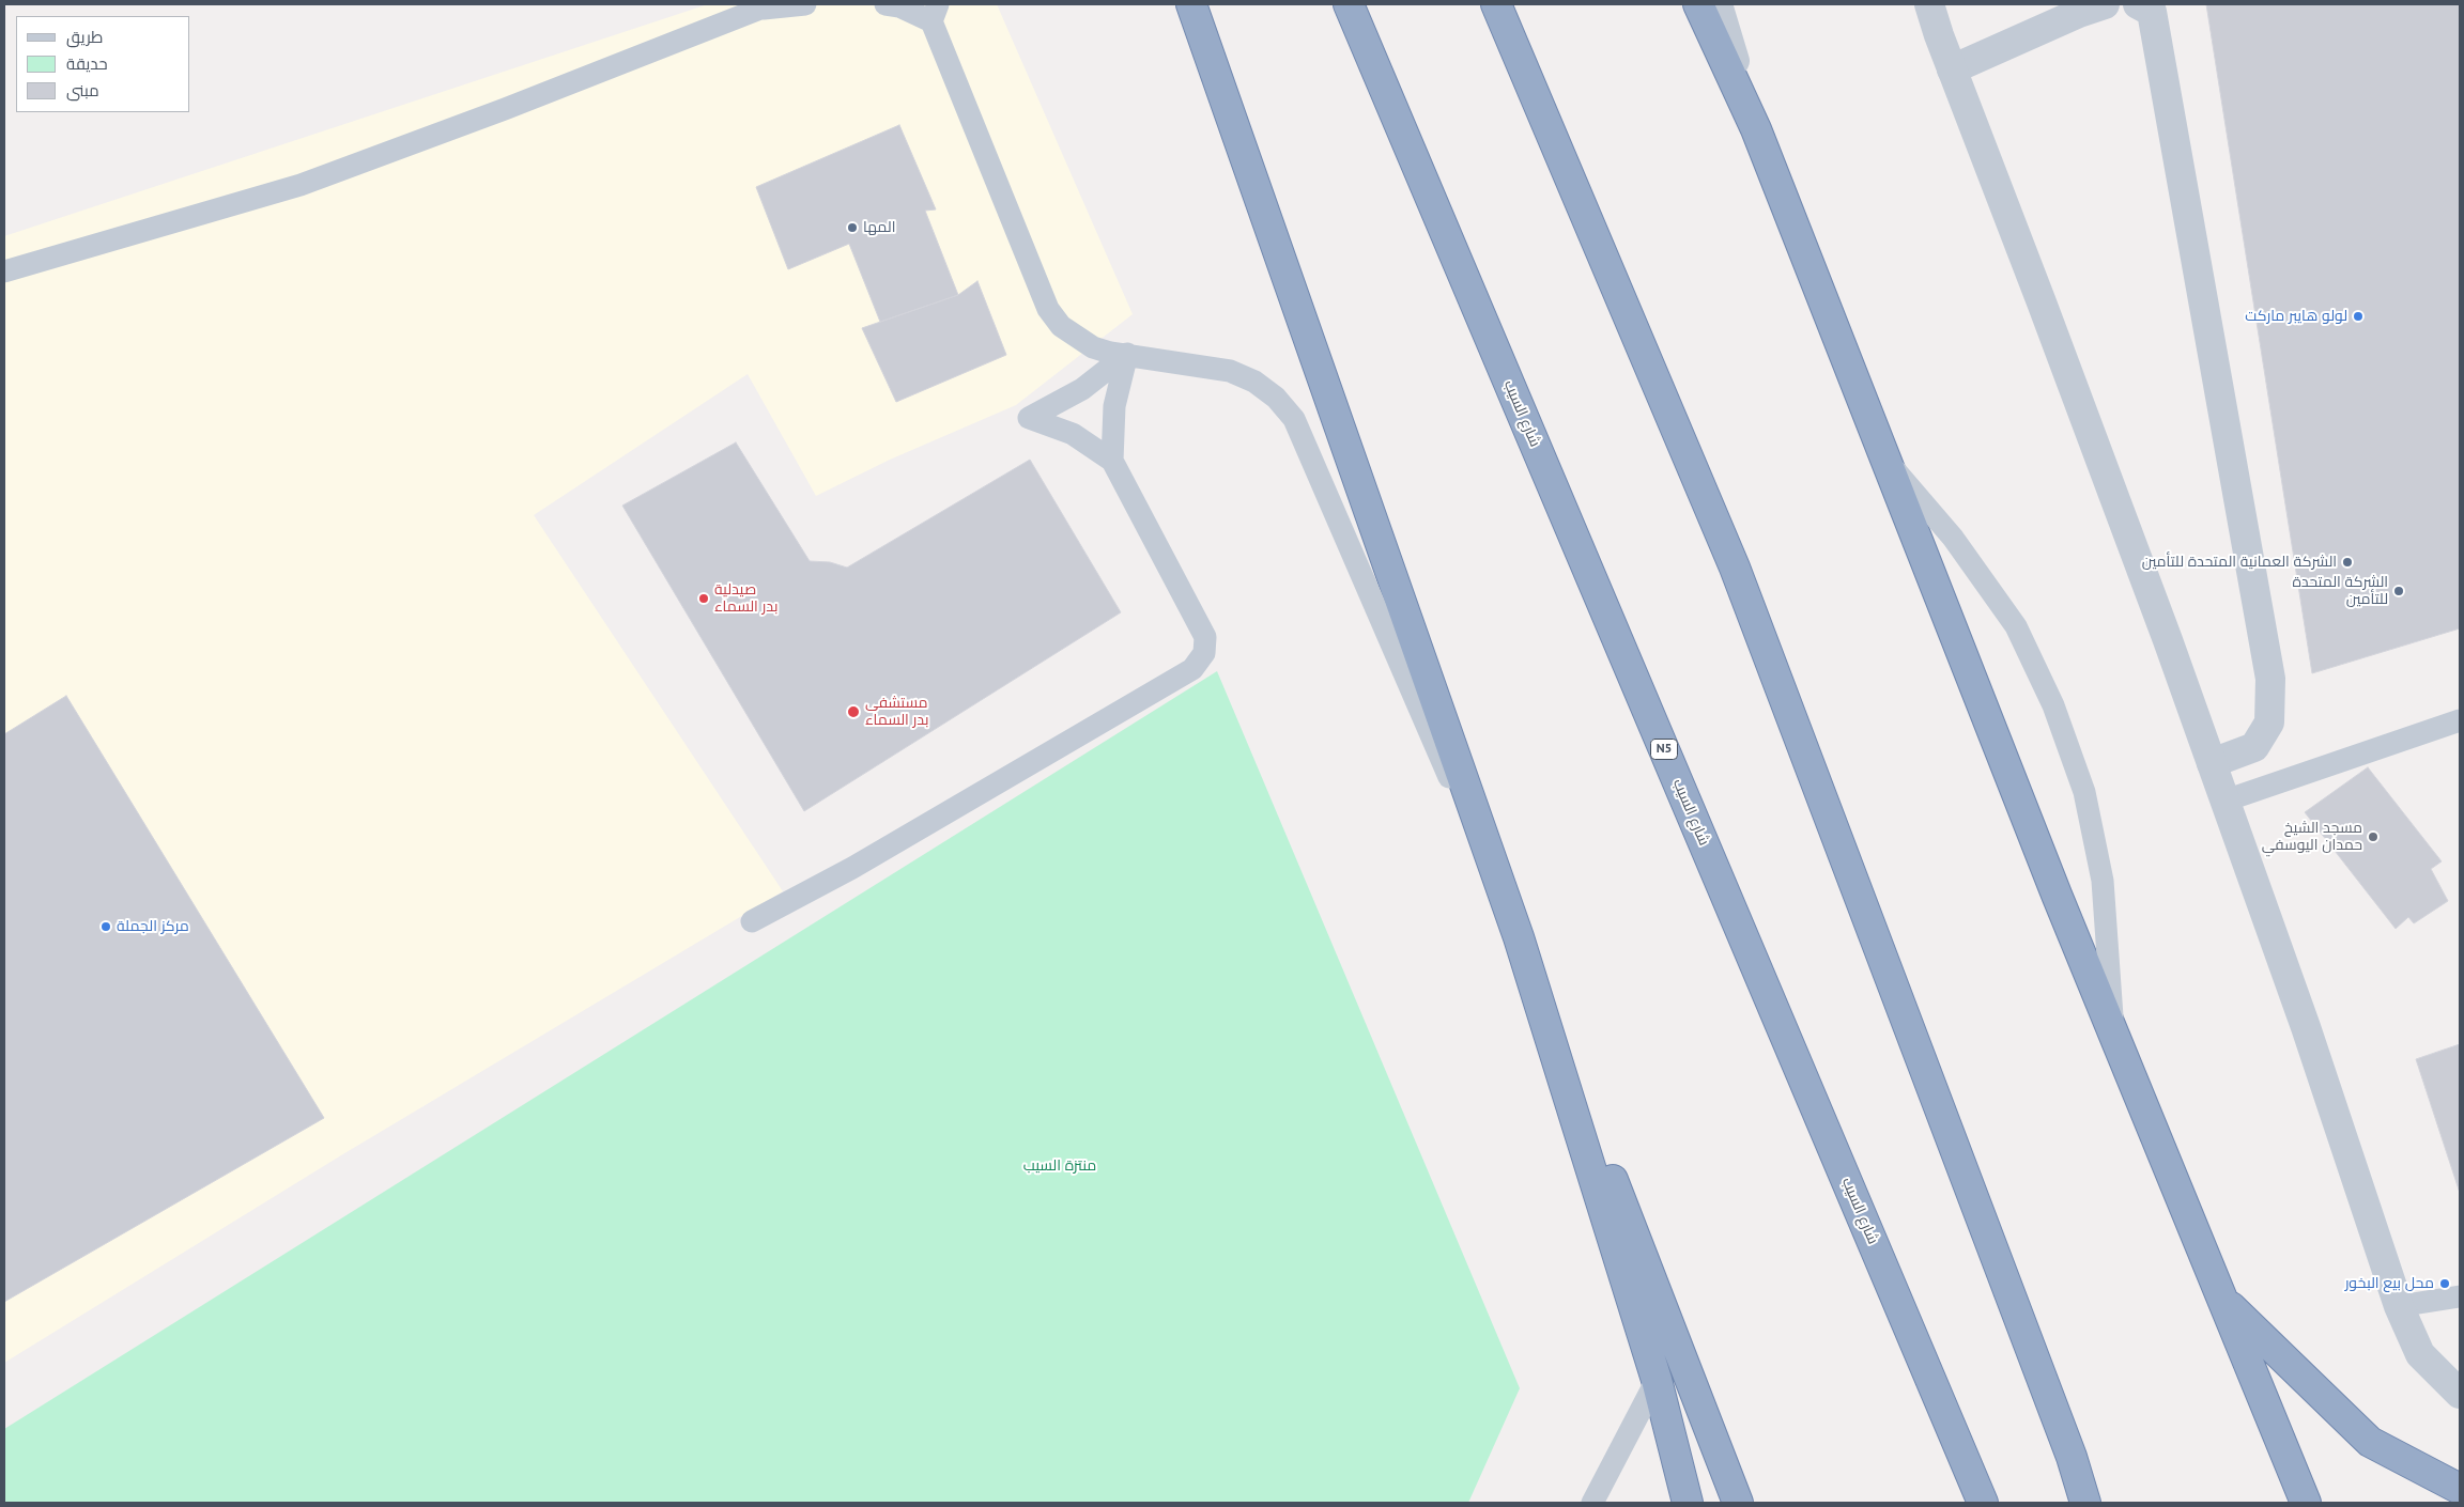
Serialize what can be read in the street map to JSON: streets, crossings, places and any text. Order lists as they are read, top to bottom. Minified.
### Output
{"streets":{"highway":["شارع السيب","N5"]},"parks":["منتزة السيب"],"places":["المها","لولو هايبر ماركت","الشركة العمانية المتحدة للتأمين","الشركة المتحدة للتأمين","صيدلية بدر السماء","مستشفى بدر السماء","مسجد الشيخ حمدان اليوسفي","مركز الجملة","محل بيع البخور"],"legend":["طريق","حديقة","مبنى"]}
